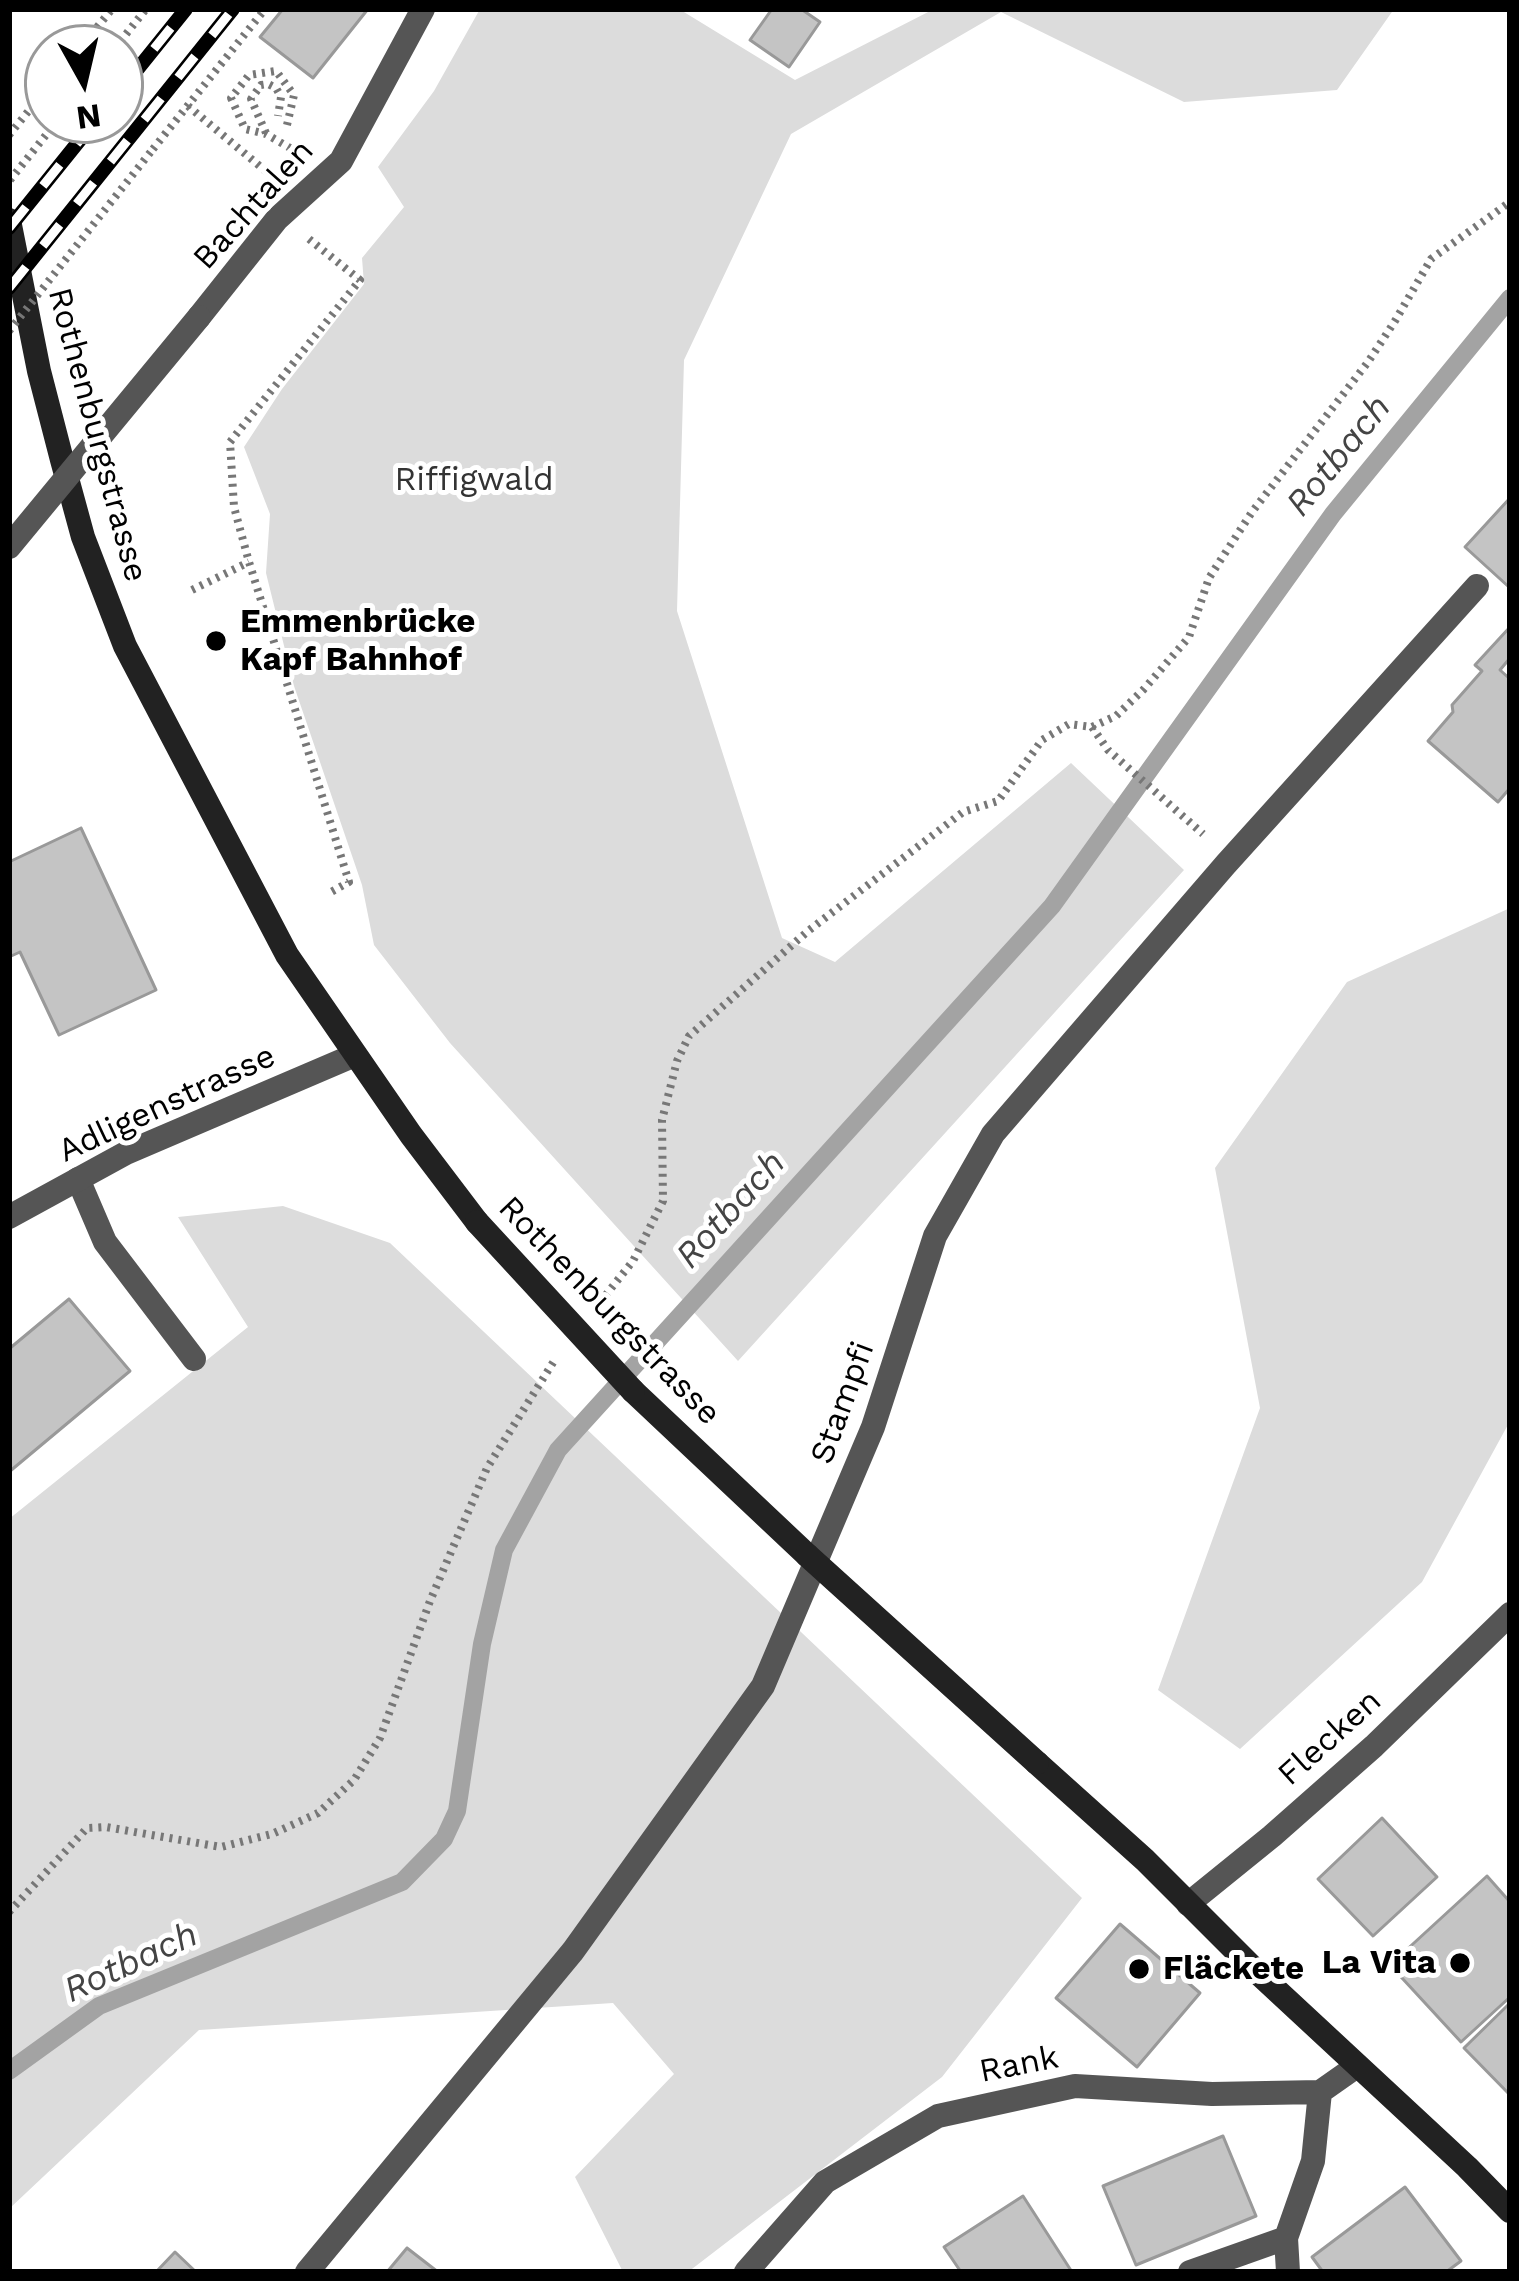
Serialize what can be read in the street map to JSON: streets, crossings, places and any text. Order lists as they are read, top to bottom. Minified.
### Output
{"streets":{"main road":["Rothenburgstrasse"],"street":["Bachtalen","Adligenstrasse","Stampfi","Flecken","Rank"]},"crossings":[["Rothenburgstrasse","Adligenstrasse"],["Rothenburgstrasse","Flecken"]],"water":["Rotbach"],"parks":["Riffigwald"],"places":["Emmenbrücke Kapf Bahnhof","La Vita","Fläckete"],"north":"bottom"}
